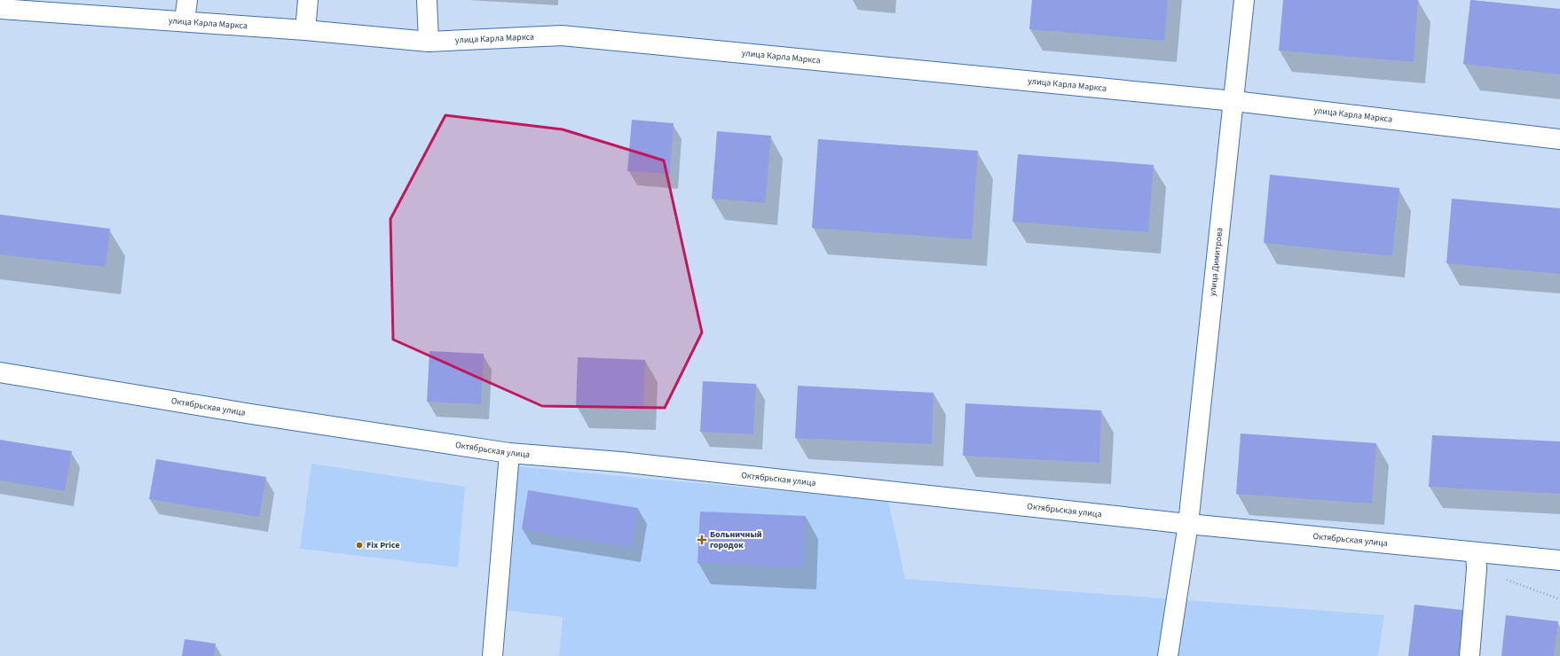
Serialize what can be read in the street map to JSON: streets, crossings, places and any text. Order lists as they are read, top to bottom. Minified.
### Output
{"streets":{"street":["улица Карла Маркса","улица Димитрова","Октябрьская улица"]},"crossings":[["улица Карла Маркса","улица Димитрова"],["улица Димитрова","Октябрьская улица"]],"places":{"health":["Больничный городок"],"other":["Fix Price"]}}
